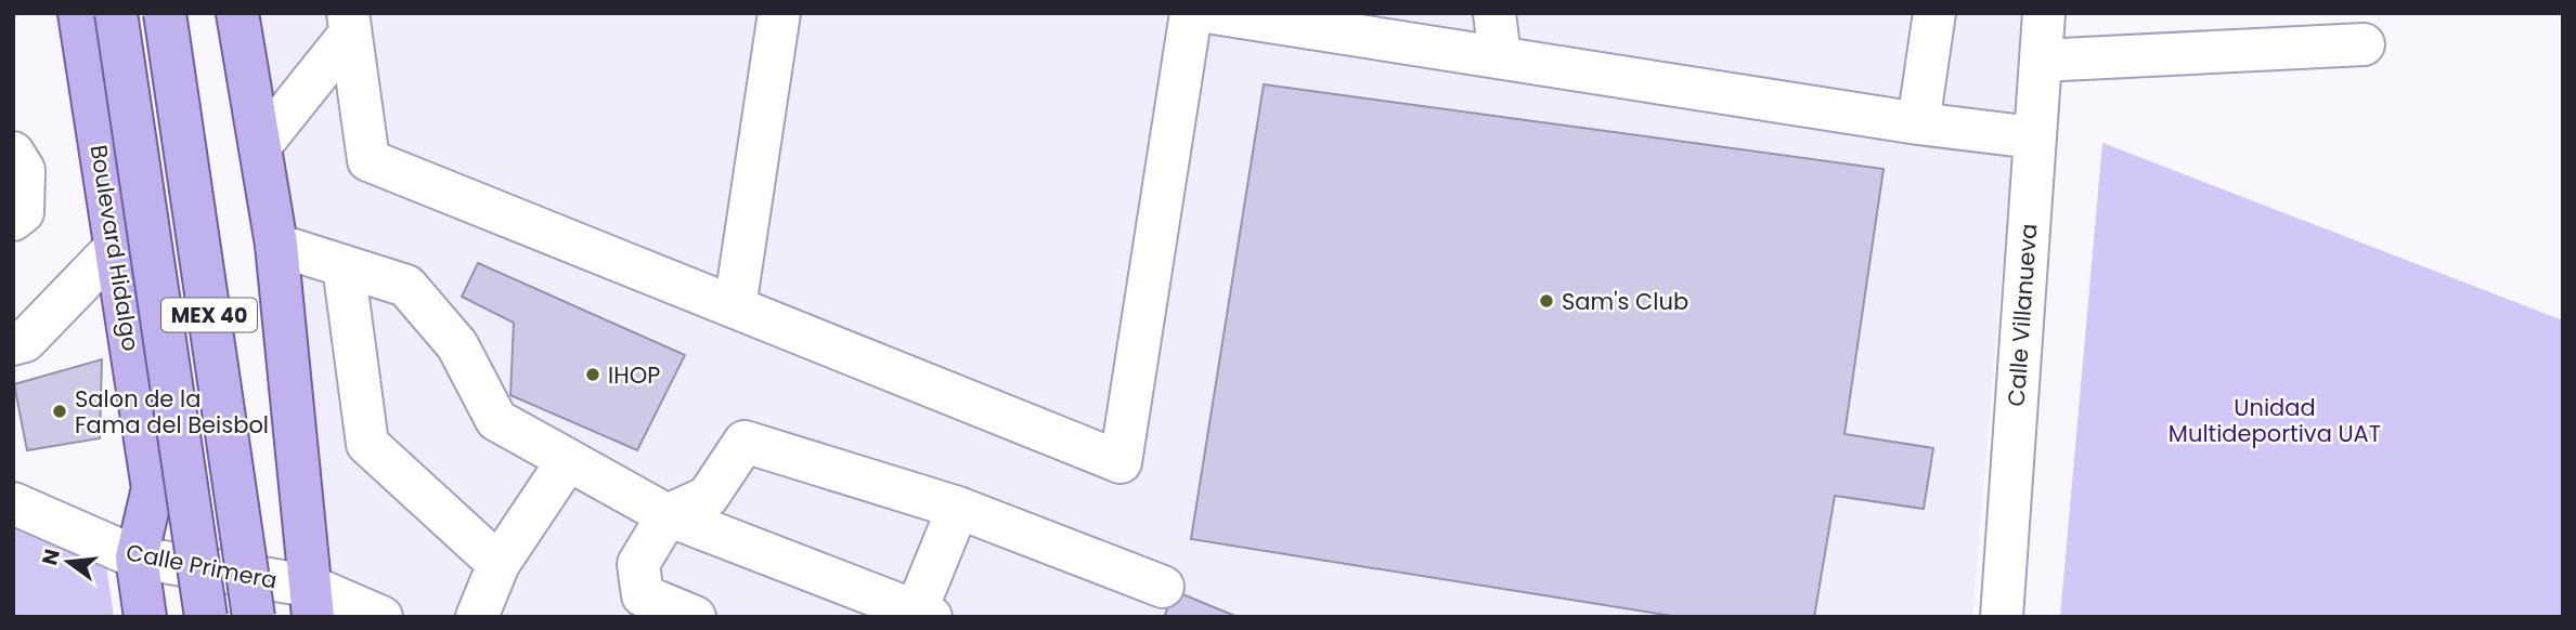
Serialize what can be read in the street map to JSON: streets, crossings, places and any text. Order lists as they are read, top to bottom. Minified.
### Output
{"streets":{"main road":["Boulevard Hidalgo","MEX 40"],"street":["Calle Villanueva","Calle Primera"]},"crossings":[["Boulevard Hidalgo","Calle Primera"]],"parks":["Unidad Multideportiva UAT"],"places":["Sam's Club","IHOP","Salon de la Fama del Beisbol"],"north":"left"}
